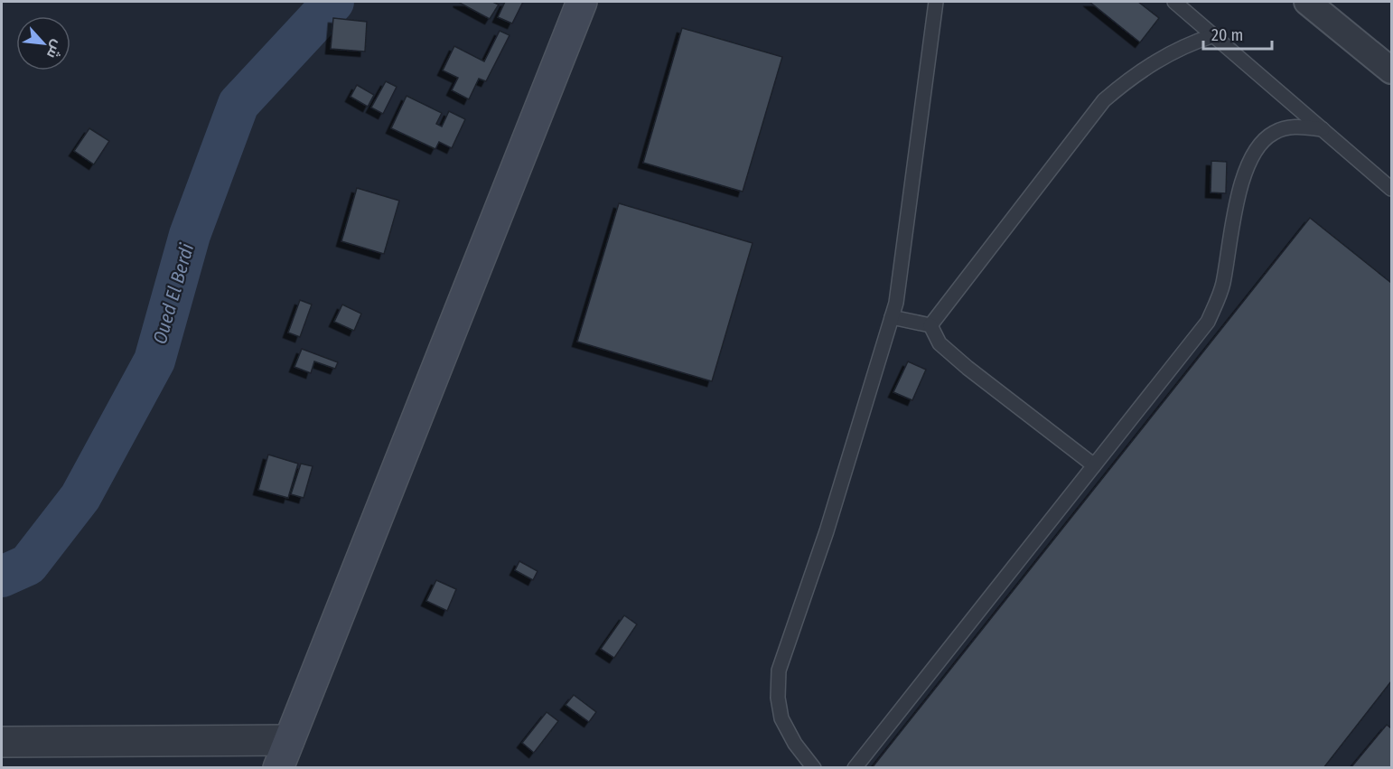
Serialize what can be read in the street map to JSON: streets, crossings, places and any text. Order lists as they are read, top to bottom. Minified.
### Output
{"water":["Oued El Berdi"],"scale_bar":"20 m","north":"bottom right"}
